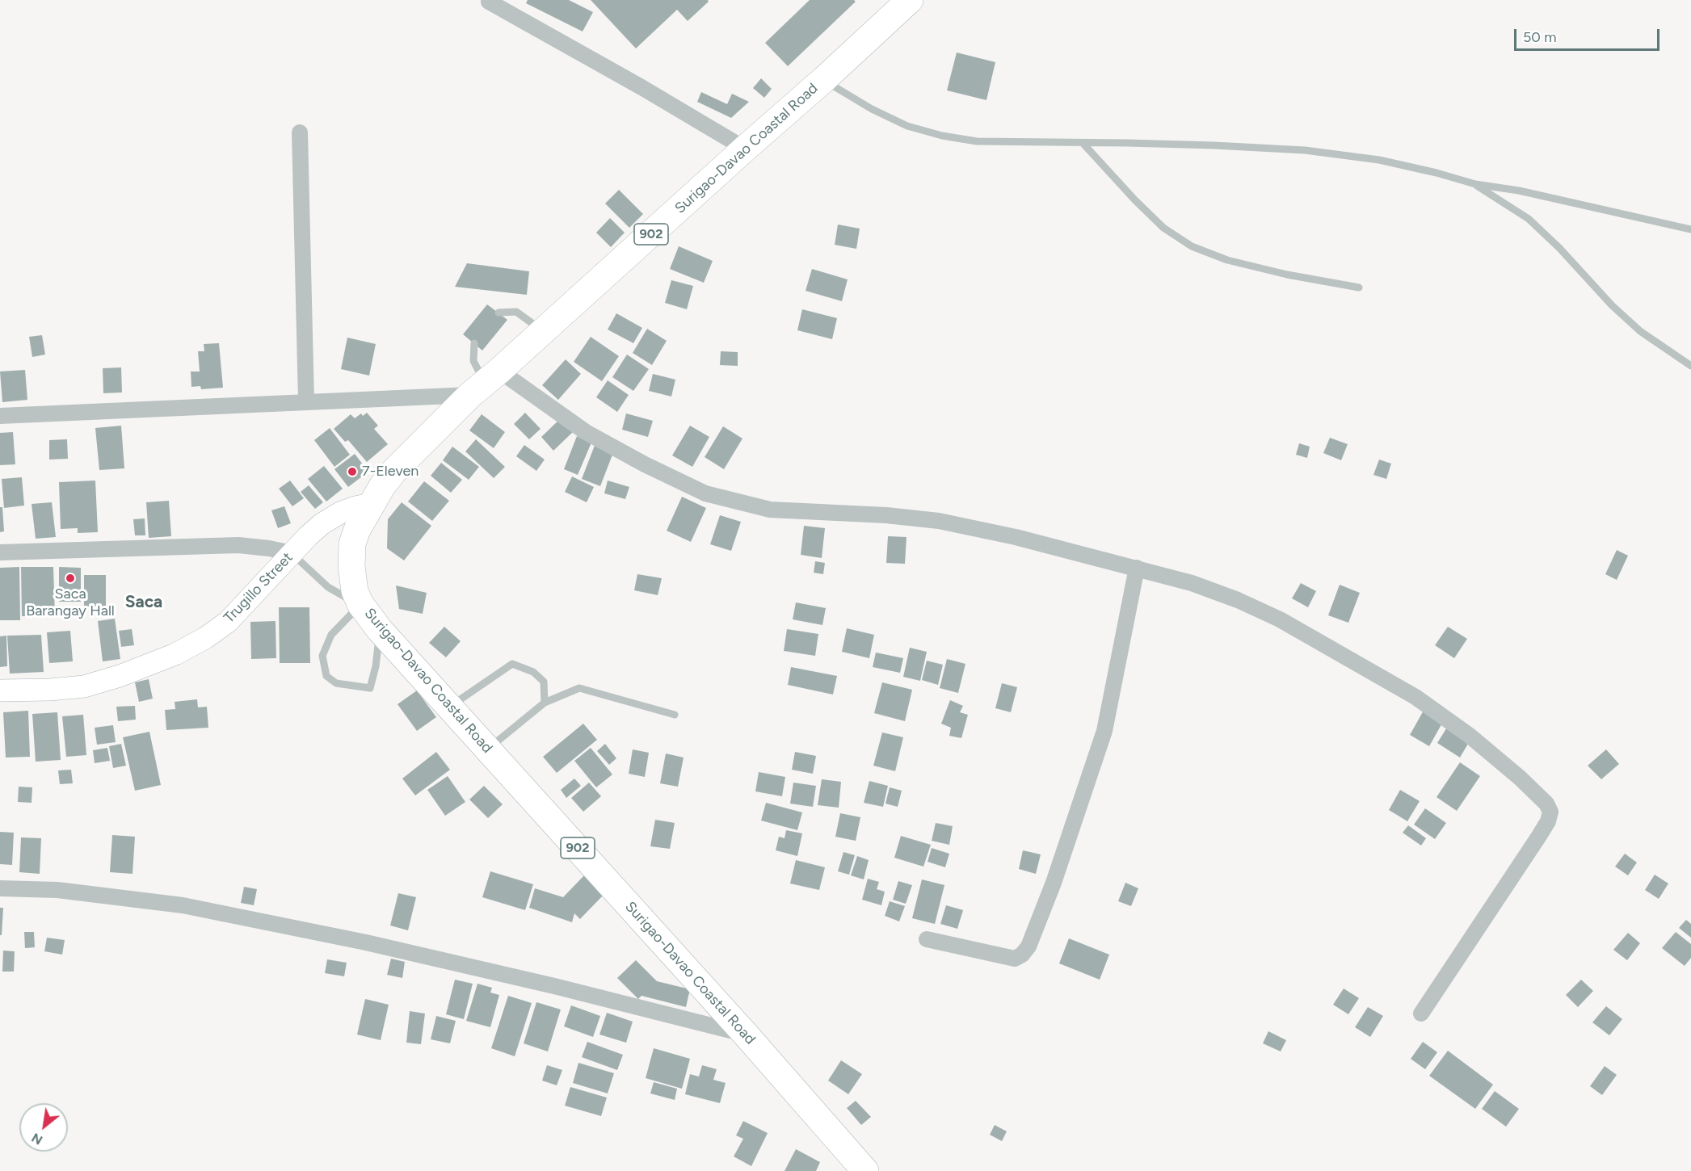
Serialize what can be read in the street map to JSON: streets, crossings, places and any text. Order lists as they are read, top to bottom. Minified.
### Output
{"streets":{"highway":["Surigao-Davao Coastal Road","902"],"street":["Trugillo Street"]},"crossings":[["Surigao-Davao Coastal Road","Trugillo Street"]],"districts":["Saca"],"places":["7-Eleven","Saca Barangay Hall"],"scale_bar":"50 m","north":"bottom left"}
